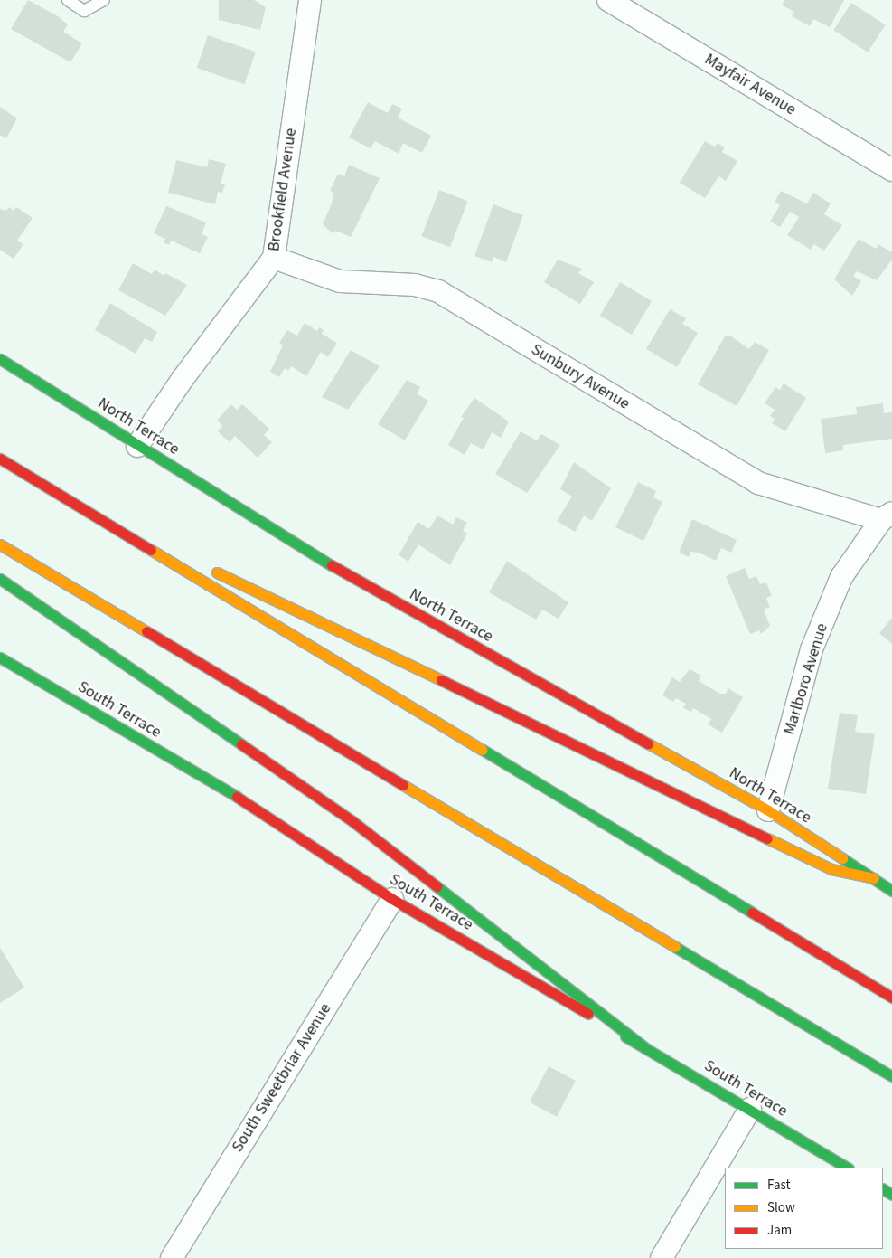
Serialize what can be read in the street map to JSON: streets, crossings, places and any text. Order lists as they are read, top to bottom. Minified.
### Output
{"streets":{"main road":["North Terrace","South Terrace"],"street":["Mayfair Avenue","Brookfield Avenue","Sunbury Avenue","Marlboro Avenue","South Sweetbriar Avenue"]},"crossings":[["Brookfield Avenue","Sunbury Avenue"],["Brookfield Avenue","North Terrace"],["Sunbury Avenue","Marlboro Avenue"],["North Terrace","Marlboro Avenue"],["South Terrace","South Sweetbriar Avenue"]],"legend":["Fast","Slow","Jam"]}
